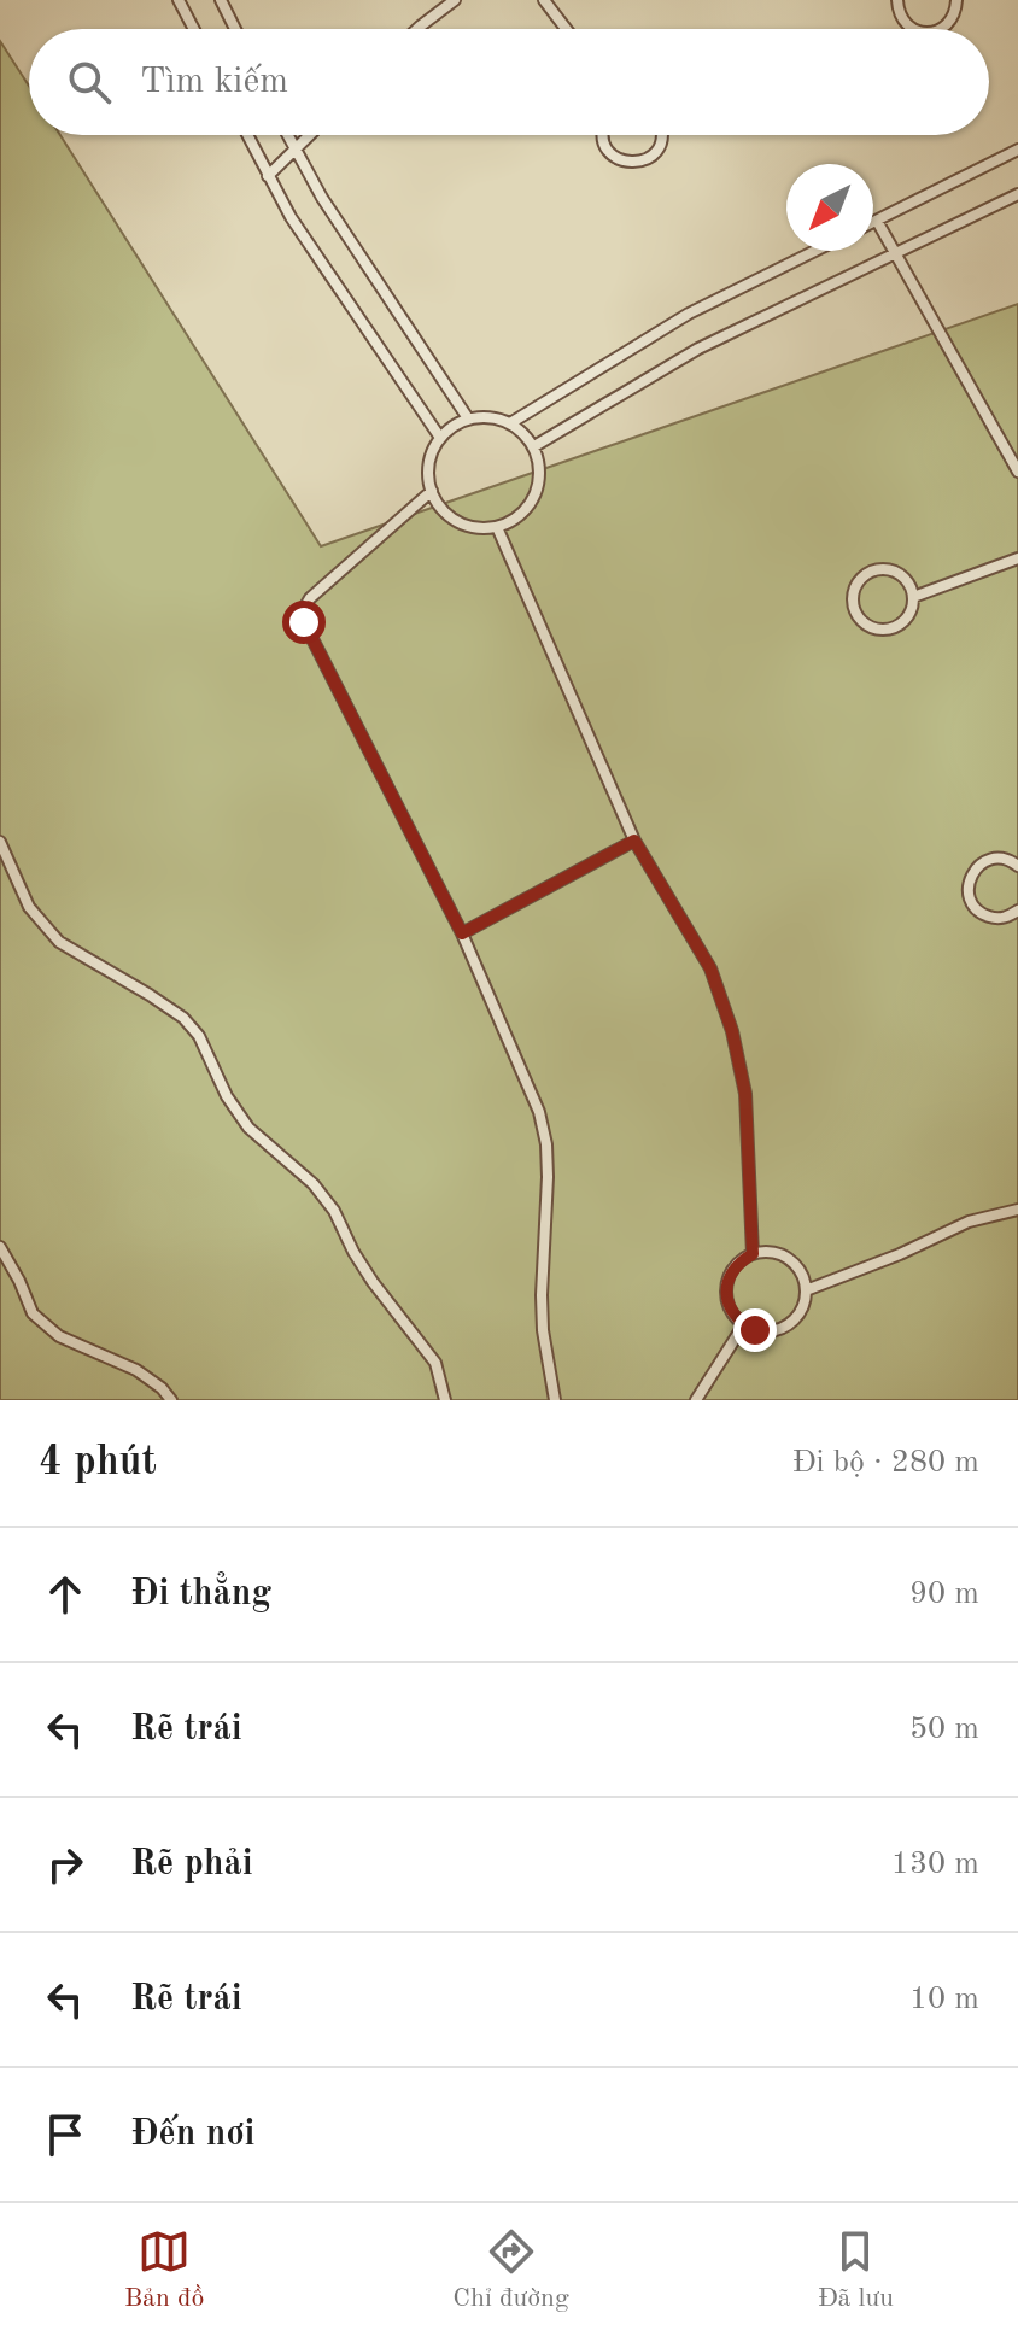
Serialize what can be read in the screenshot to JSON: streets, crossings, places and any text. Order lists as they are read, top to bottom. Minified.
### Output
{"north":"bottom left","page":{"search":"Tìm kiếm","heading":["4 phút","Đi bộ · 280 m"],"list":[["Đi thẳng","90 m"],["Rẽ trái","50 m"],["Rẽ phải","130 m"],["Rẽ trái","10 m"],"Đến nơi"],"nav":["Bản đồ","Chỉ đường","Đã lưu"]}}
